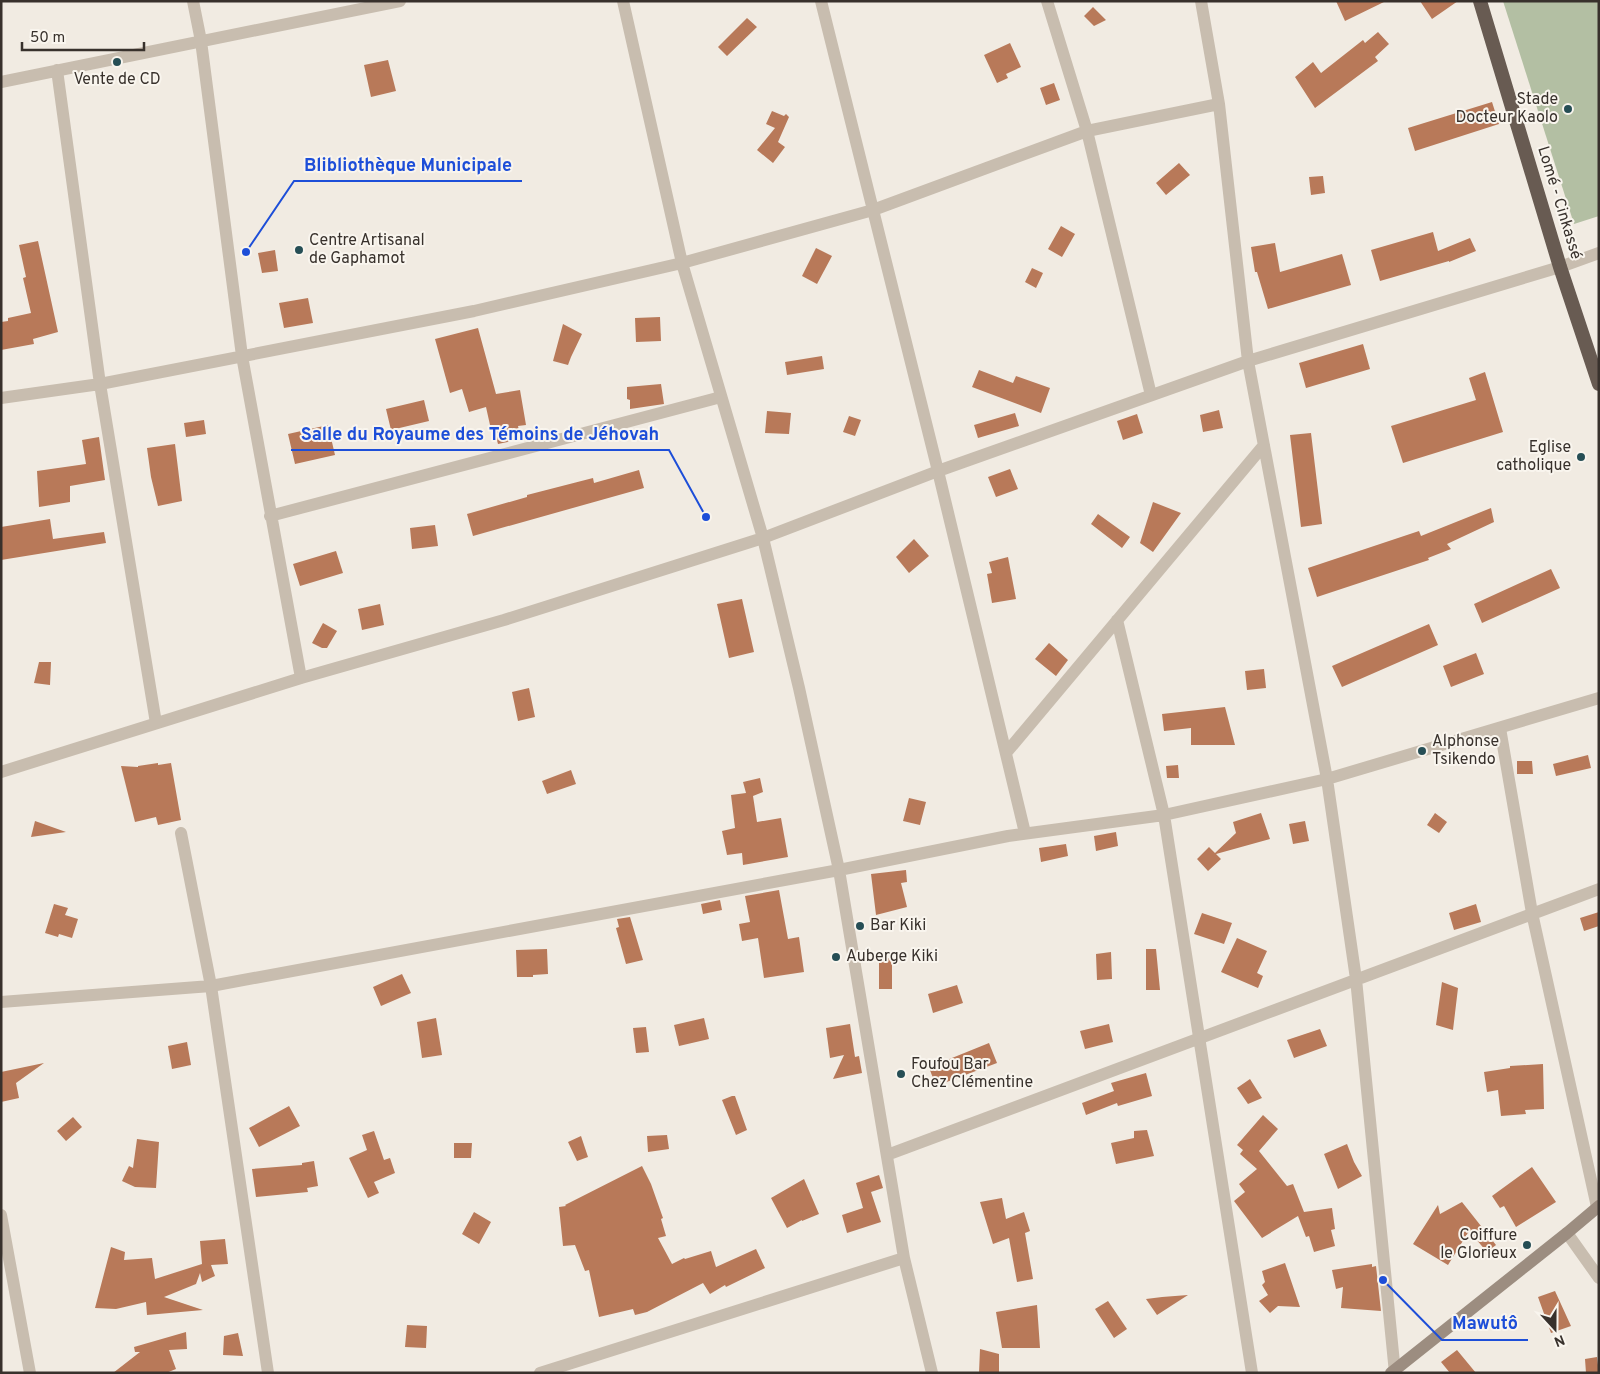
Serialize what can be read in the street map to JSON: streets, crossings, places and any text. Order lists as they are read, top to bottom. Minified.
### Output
{"streets":{"highway":["Lomé - Cinkassé"]},"places":["Vente de CD","Stade Docteur Kaolo","Centre Artisanal de Gaphamot","Blibliothèque Municipale","Eglise catholique","Salle du Royaume des Témoins de Jéhovah","Alphonse Tsikendo","Bar Kiki","Auberge Kiki","Foufou Bar Chez Clémentine","Coiffure le Glorieux","Mawutô"],"scale_bar":"50 m","north":"bottom"}
